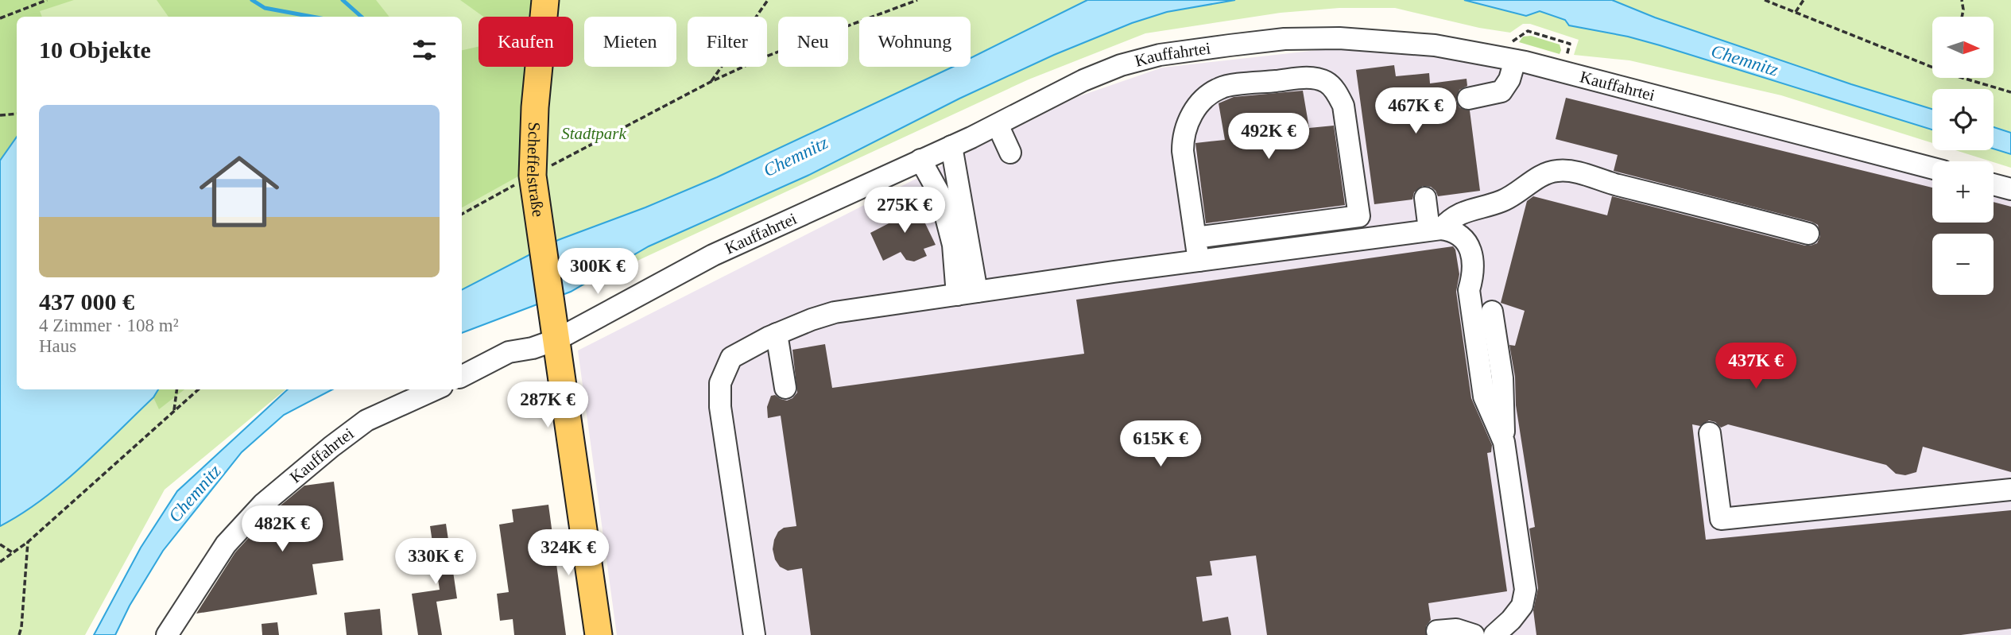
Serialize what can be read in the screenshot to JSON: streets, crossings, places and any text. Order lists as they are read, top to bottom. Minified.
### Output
{"streets":{"main road":["Scheffelstraße"],"street":["Kauffahrtei"]},"crossings":[["Kauffahrtei","Scheffelstraße"]],"water":["Chemnitz"],"parks":["Stadtpark"],"north":"right","page":{"map_buttons":["+","−"],"chip":["Kaufen","Mieten","Filter","Neu","Wohnung"],"heading":"10 Objekte","list":[{"name":"437 000 €","note":"4 Zimmer · 108 m² · Haus"}],"price":["467K €","492K €","275K €","300K €","437K €","287K €","615K €","482K €","324K €","330K €"]}}
